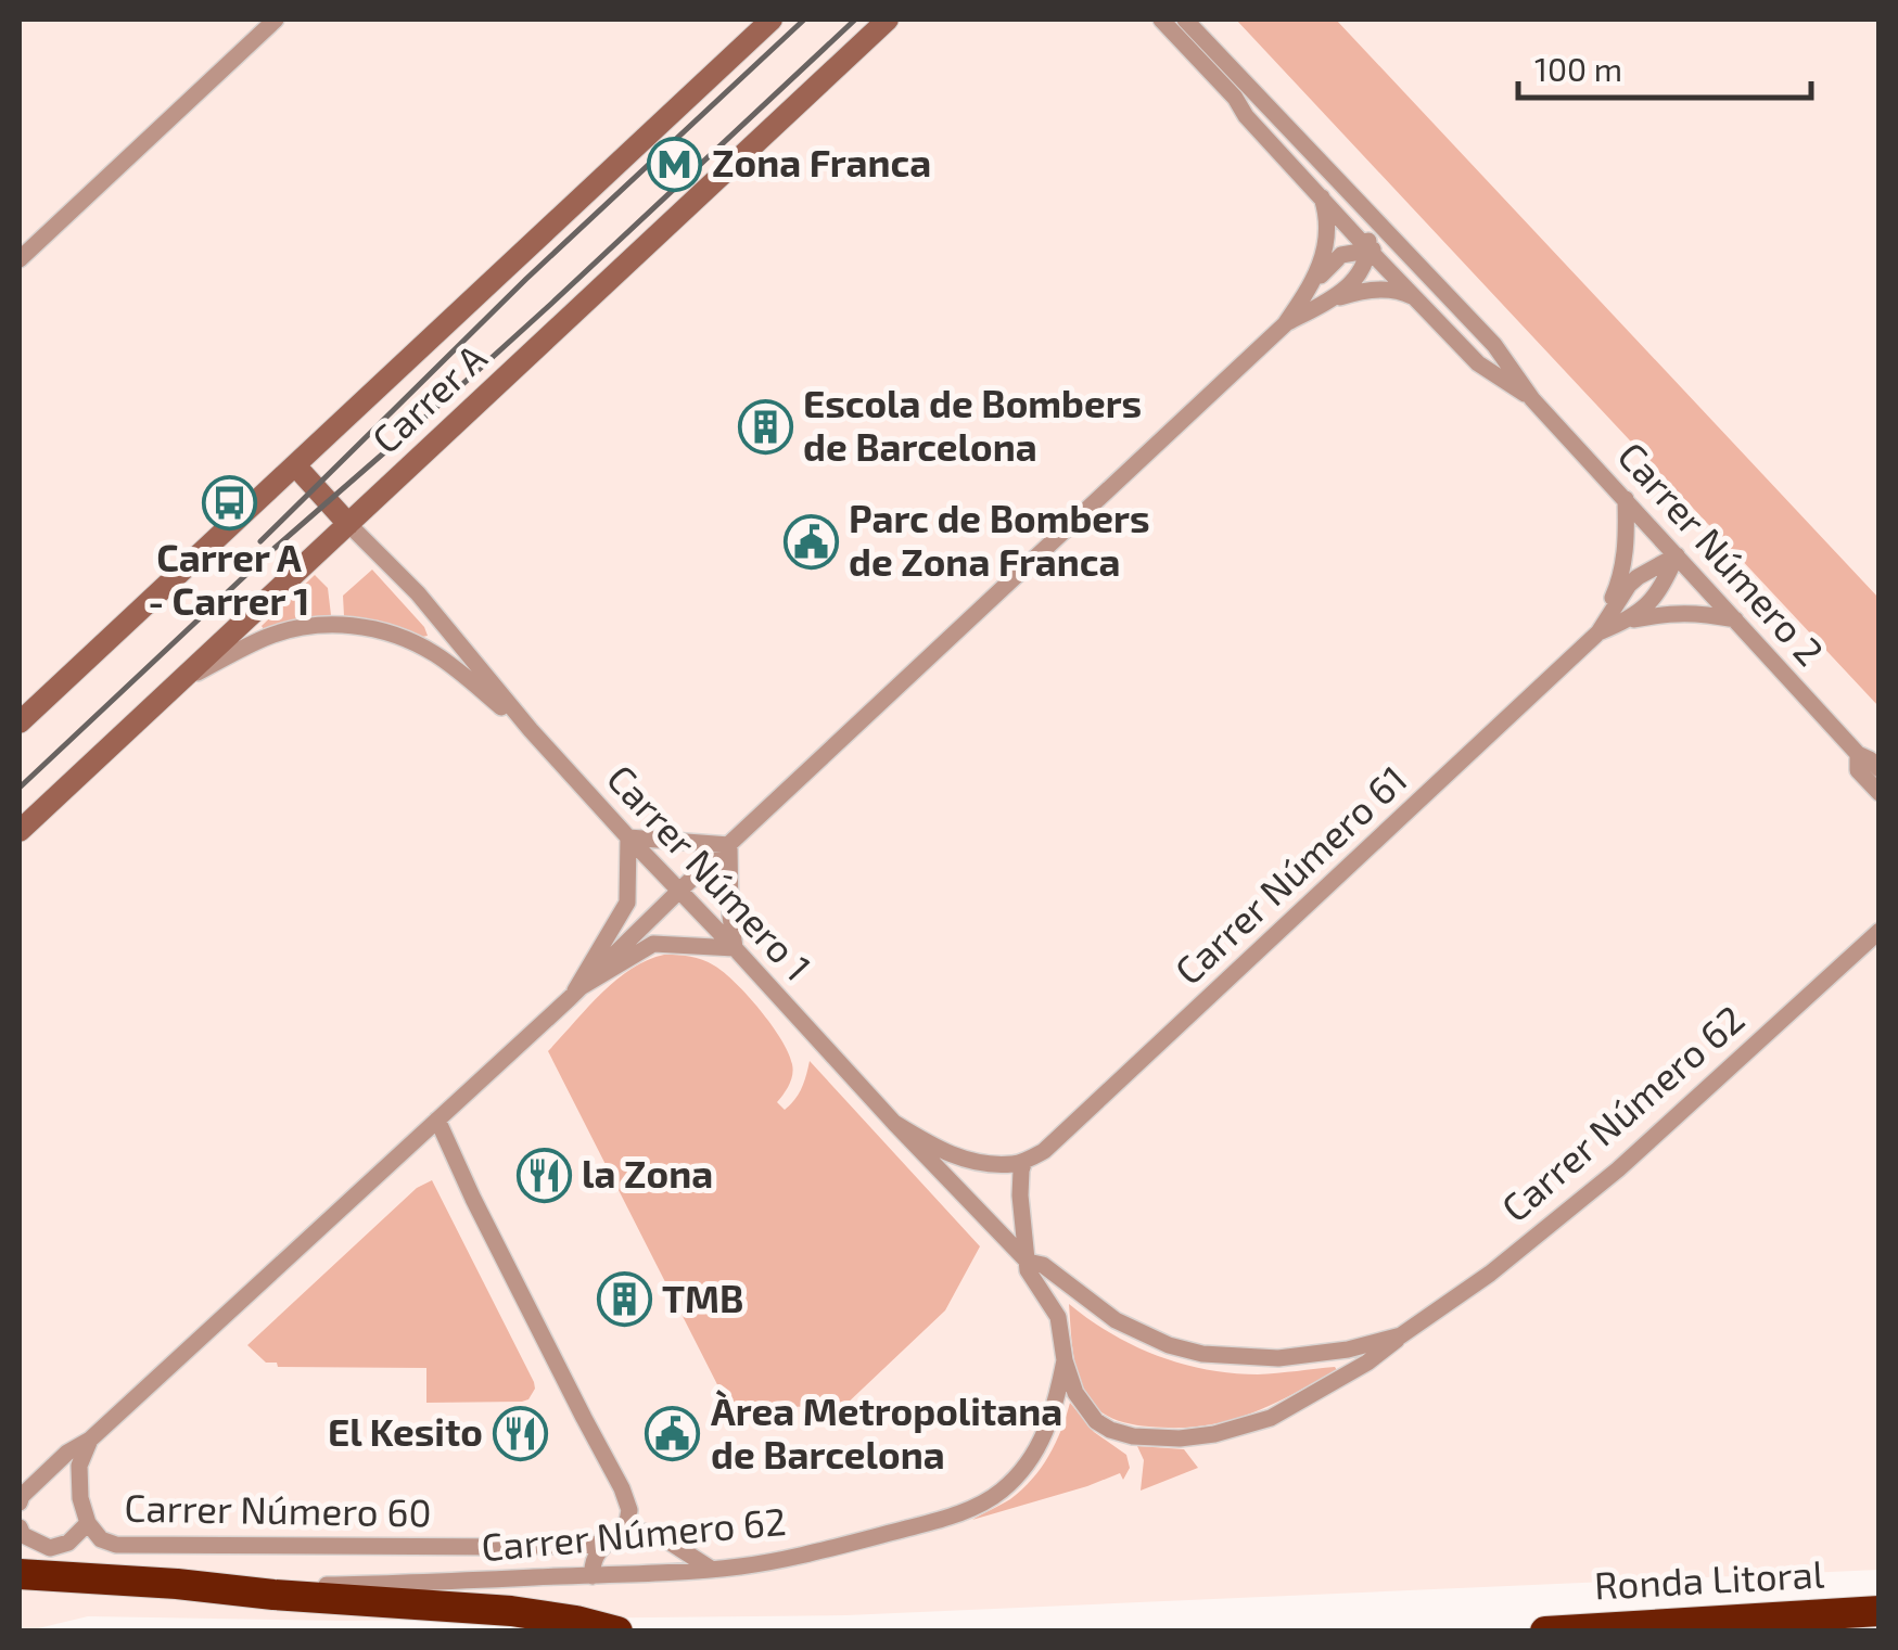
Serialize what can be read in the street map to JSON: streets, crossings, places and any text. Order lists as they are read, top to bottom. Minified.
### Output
{"streets":{"highway":["Ronda Litoral"],"main road":["Carrer A"],"street":["Carrer Número 2","Carrer Número 1","Carrer Número 61","Carrer Número 62","Carrer Número 60"]},"crossings":[["Carrer A","Carrer Número 1"],["Carrer Número 2","Carrer Número 61"],["Carrer Número 1","Carrer Número 62"]],"places":{"metro station":["Zona Franca"],"building":["Escola de Bombers de Barcelona","TMB"],"bus stop":["Carrer A - Carrer 1"],"public building":["Parc de Bombers de Zona Franca","Àrea Metropolitana de Barcelona"],"restaurant":["la Zona","El Kesito"]},"scale_bar":"100 m"}
